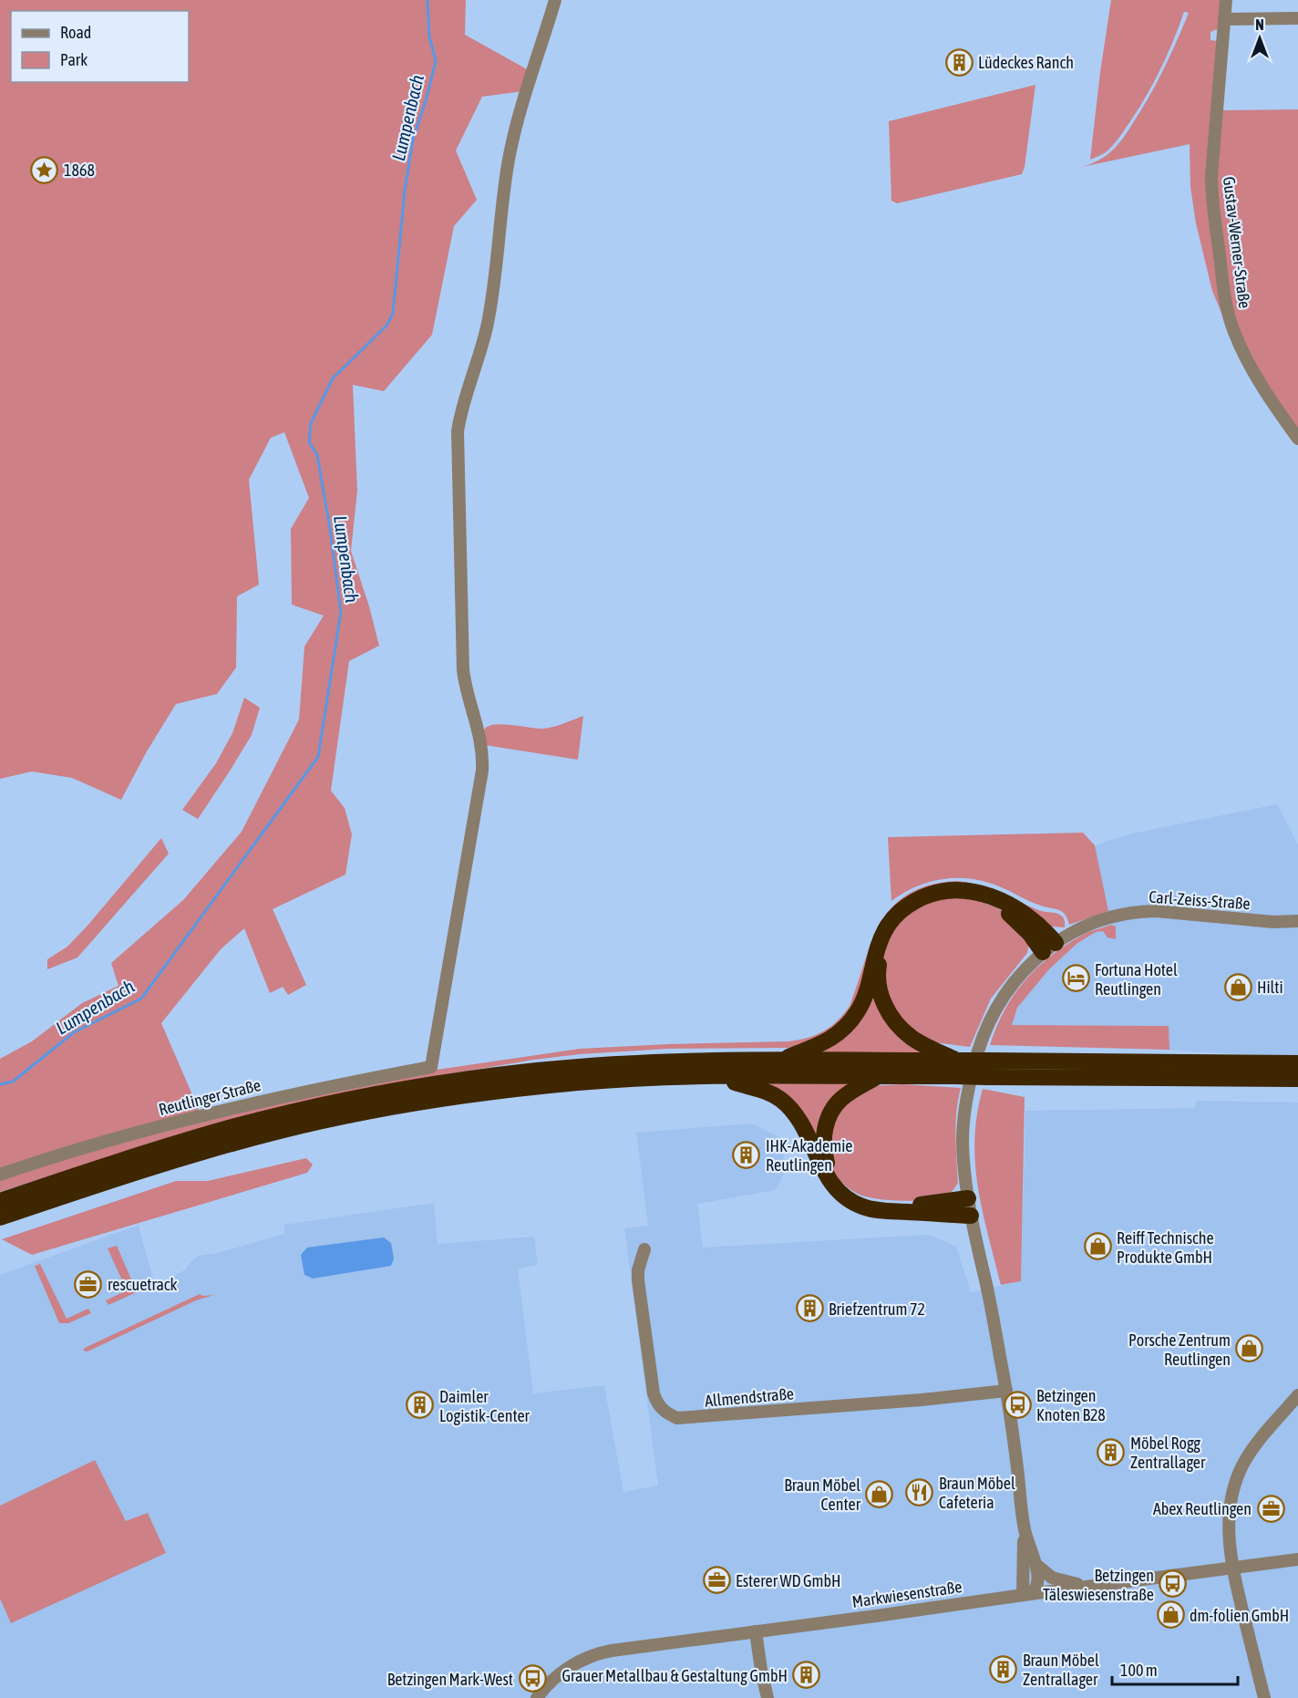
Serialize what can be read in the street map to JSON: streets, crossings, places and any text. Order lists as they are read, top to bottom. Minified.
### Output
{"streets":{"street":["Gustav-Werner-Straße","Carl-Zeiss-Straße","Reutlinger Straße","Allmendstraße","Markwiesenstraße"]},"water":["Lumpenbach"],"places":{"building":["Lüdeckes Ranch","IHK-Akademie Reutlingen","Briefzentrum 72","Daimler Logistik-Center","Möbel Rogg Zentrallager","Braun Möbel Zentrallager","Grauer Metallbau & Gestaltung GmbH"],"place":["1868"],"hotel":["Fortuna Hotel Reutlingen"],"shop":["Hilti","Reiff Technische Produkte GmbH","Porsche Zentrum Reutlingen","Braun Möbel Center","dm-folien GmbH"],"office":["rescuetrack","Abex Reutlingen","Esterer WD GmbH"],"bus stop":["Betzingen Knoten B28","Betzingen Täleswiesenstraße","Betzingen Mark-West"],"restaurant":["Braun Möbel Cafeteria"]},"legend":["Road","Park"],"scale_bar":"100 m","north":"top"}
